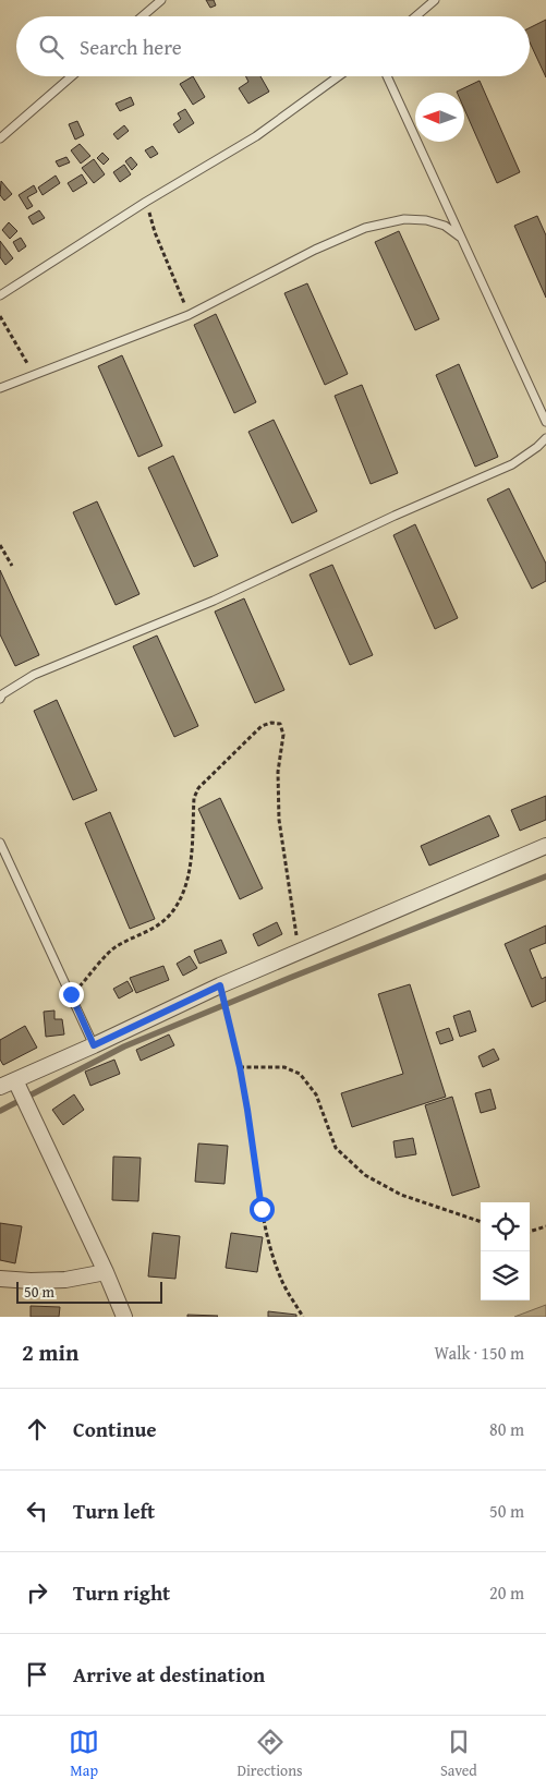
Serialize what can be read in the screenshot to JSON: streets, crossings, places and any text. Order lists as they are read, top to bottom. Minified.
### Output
{"scale_bar":"50 m","north":"left","page":{"search":"Search here","scale":"50 m","heading":["2 min","Walk · 150 m"],"list":[["Continue","80 m"],["Turn left","50 m"],["Turn right","20 m"],"Arrive at destination"],"nav":["Map","Directions","Saved"]}}
